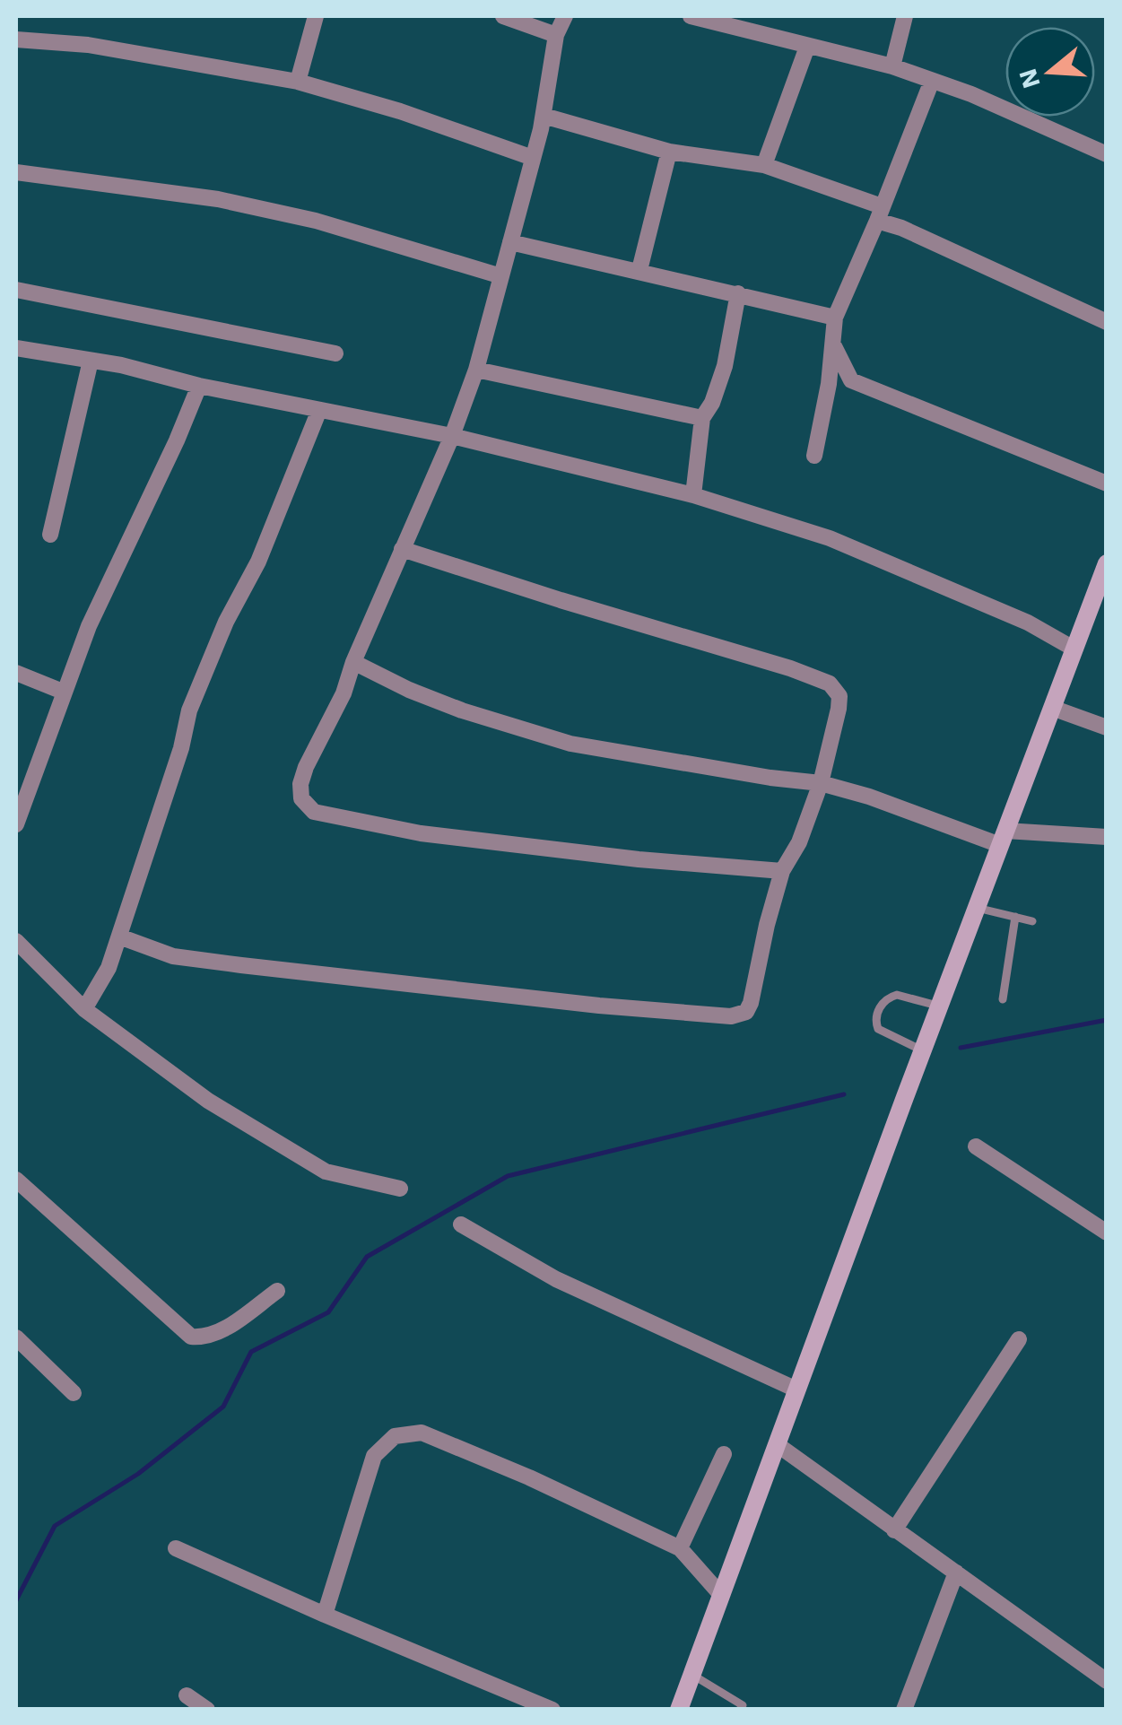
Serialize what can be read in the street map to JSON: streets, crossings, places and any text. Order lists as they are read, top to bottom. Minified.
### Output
{"north":"left"}
